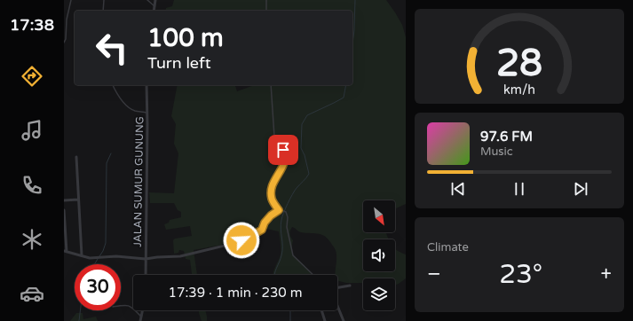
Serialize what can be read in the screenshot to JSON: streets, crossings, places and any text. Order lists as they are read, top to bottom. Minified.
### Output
{"streets":{"street":["JALAN SUMUR GUNUNG"]},"north":"bottom right","page":{"tabs":"17:38","turn":["100 m","Turn left"],"song":["97.6 FM","Music"],"tile":"Climate","heat":["−","23°","+"],"limit":"30","trip":"17:39 · 1 min · 230 m","gauge":["28","km/h"]}}
